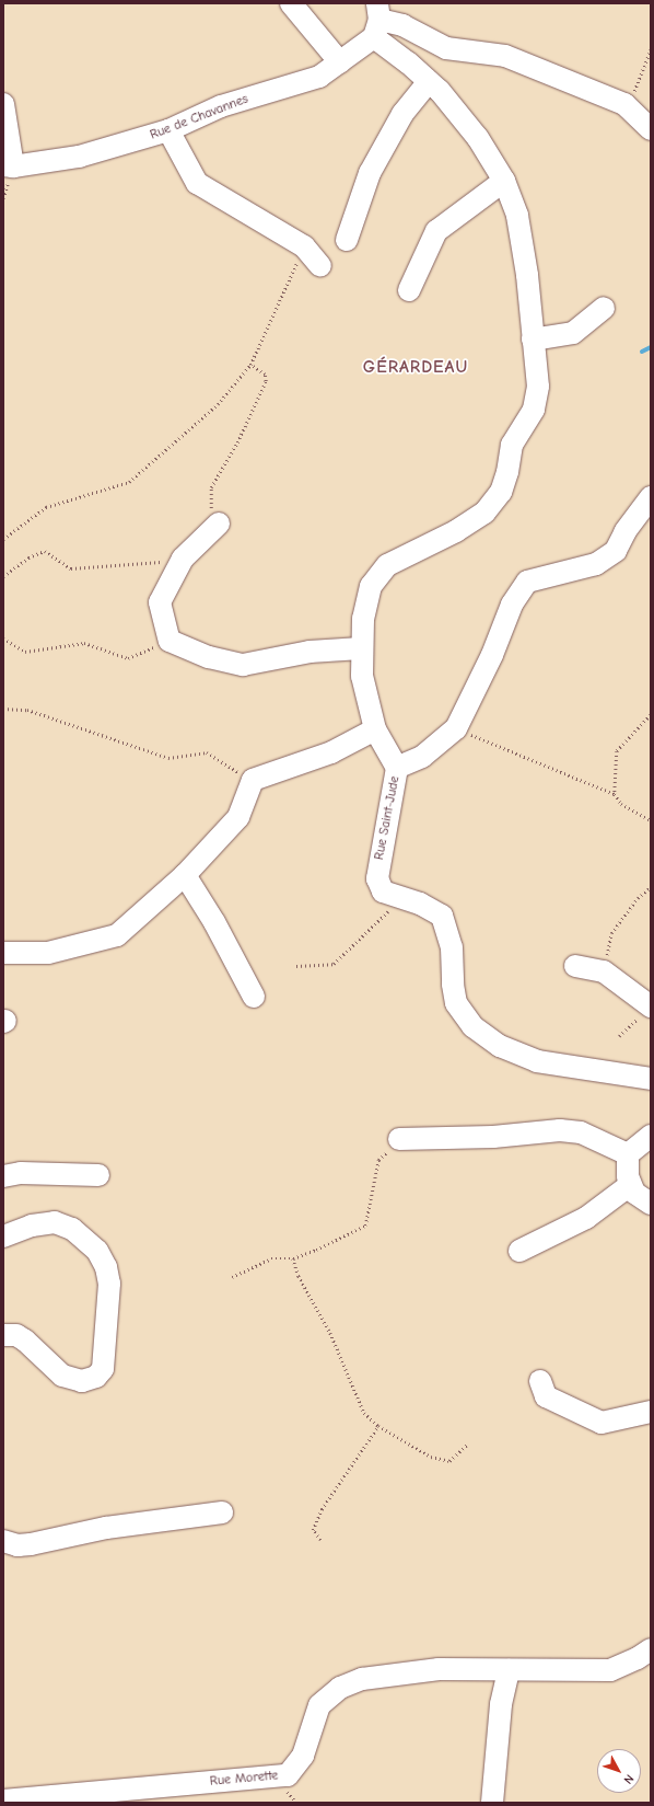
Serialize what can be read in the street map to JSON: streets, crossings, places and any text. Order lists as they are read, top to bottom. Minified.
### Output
{"streets":{"street":["Rue de Chavannes","Rue Saint-Jude","Rue Morette"]},"districts":["GÉRARDEAU"],"north":"bottom right"}
